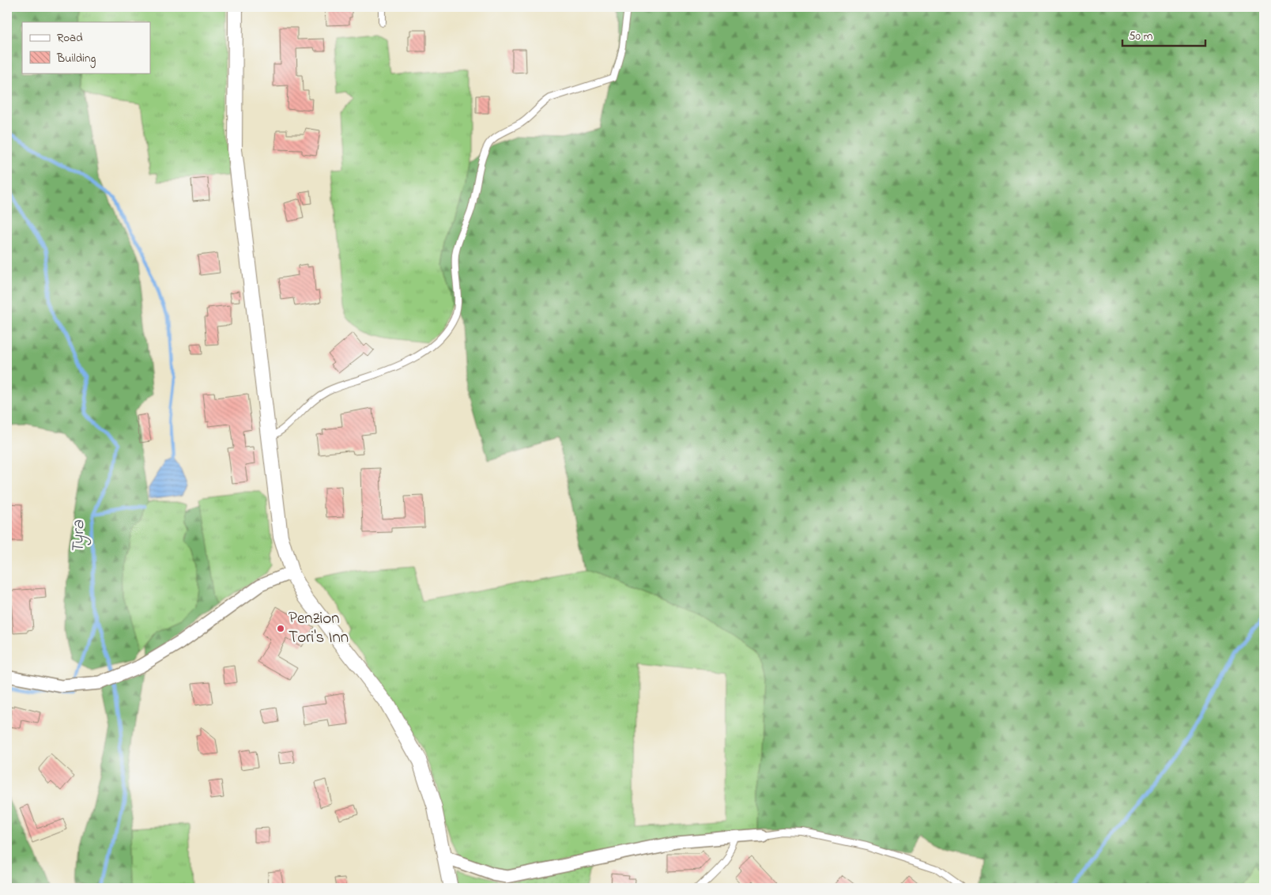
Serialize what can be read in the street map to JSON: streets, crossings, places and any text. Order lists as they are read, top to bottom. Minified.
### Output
{"water":["Tyra"],"places":["Penzion Tori's Inn"],"legend":["Road","Building"],"scale_bar":"50 m"}
